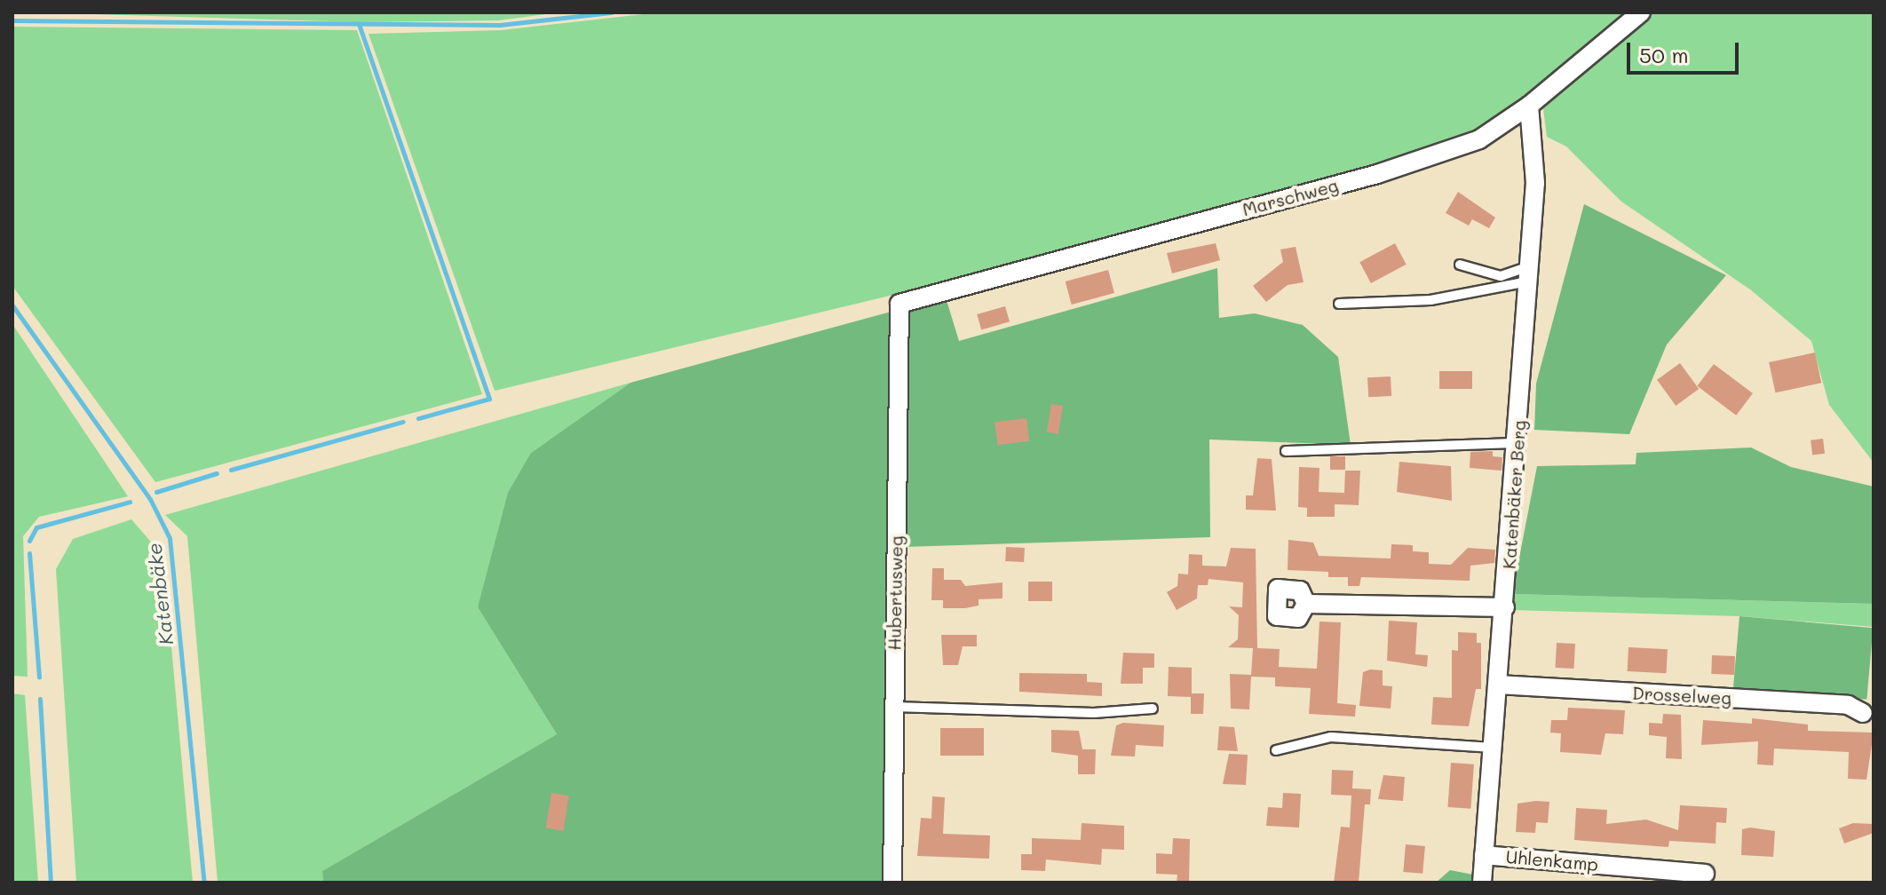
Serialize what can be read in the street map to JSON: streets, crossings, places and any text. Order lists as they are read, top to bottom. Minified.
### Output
{"streets":{"street":["Marschweg","Katenbäker Berg","Hubertusweg","Drosselweg","Uhlenkamp"]},"crossings":[["Marschweg","Katenbäker Berg"],["Marschweg","Hubertusweg"],["Katenbäker Berg","Drosselweg"],["Katenbäker Berg","Uhlenkamp"]],"water":["Katenbäke"],"scale_bar":"50 m"}
